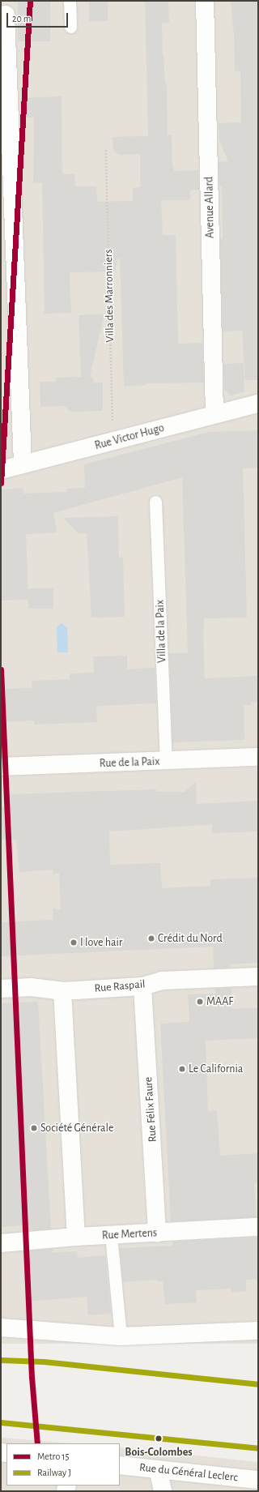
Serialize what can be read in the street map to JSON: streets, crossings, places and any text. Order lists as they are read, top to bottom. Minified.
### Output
{"streets":{"street":["Avenue Allard","Rue Victor Hugo","Rue de la Paix","Rue Raspail","Rue Félix Faure","Rue Mertens","Rue du Général Leclerc"],"lane":["Villa de la Paix"],"path":["Villa des Marronniers"]},"crossings":[["Avenue Allard","Rue Victor Hugo"],["Villa des Marronniers","Rue Victor Hugo"],["Villa de la Paix","Rue de la Paix"],["Rue Raspail","Rue Félix Faure"],["Rue Félix Faure","Rue Mertens"]],"places":["Crédit du Nord","I love hair","MAAF","Le California","Société Générale","Bois-Colombes"],"lines":["metro line 15","rail line J"],"legend":["Metro 15","Railway J"],"scale_bar":"20 m"}
